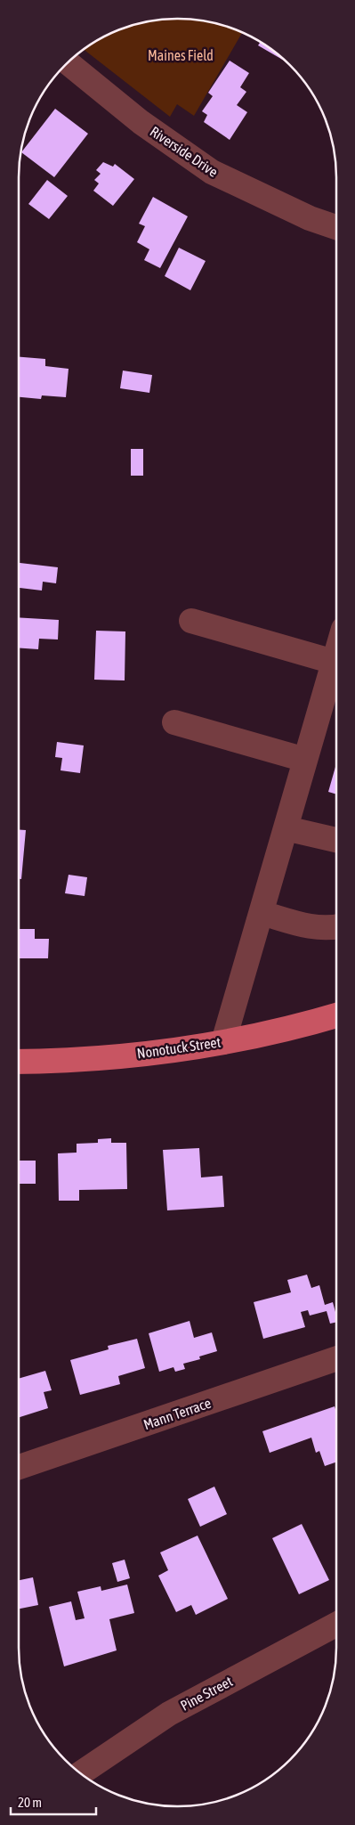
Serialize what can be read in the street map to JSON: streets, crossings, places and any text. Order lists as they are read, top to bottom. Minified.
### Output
{"streets":{"main road":["Nonotuck Street"],"street":["Riverside Drive","Mann Terrace","Pine Street"]},"parks":["Maines Field"],"scale_bar":"20 m"}
